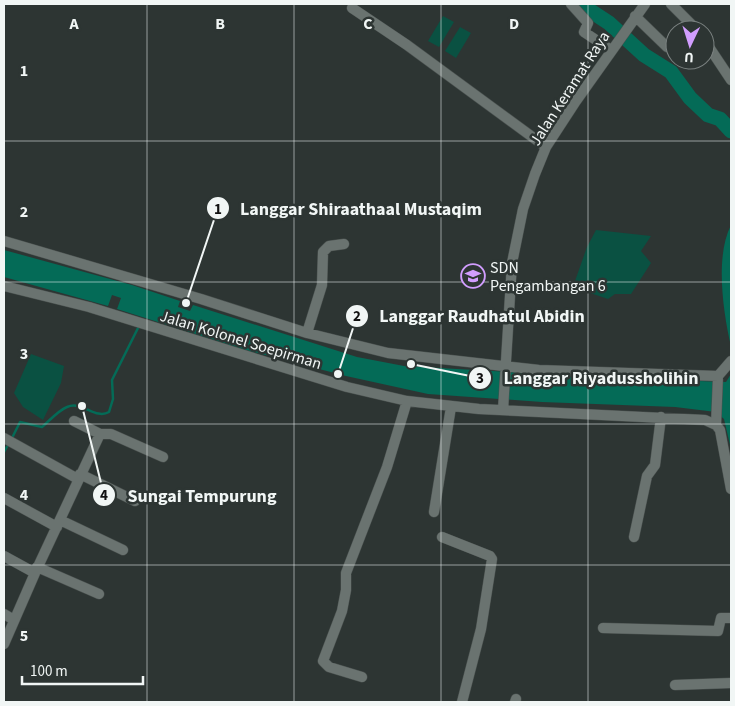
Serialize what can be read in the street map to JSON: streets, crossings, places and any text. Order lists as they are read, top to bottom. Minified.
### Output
{"streets":{"street":["Jalan Keramat Raya","Jalan Kolonel Soepirman"]},"crossings":[["Jalan Keramat Raya","Jalan Kolonel Soepirman"]],"places":{"school or university":["SDN Pengambangan 6"],"other":["Langgar Shiraathaal Mustaqim","Langgar Riyadussholihin","Langgar Raudhatul Abidin","Sungai Tempurung"]},"scale_bar":"100 m","north":"bottom","grid":{"columns":["A","B","C","D"],"rows":["1","2","3","4","5"]}}
